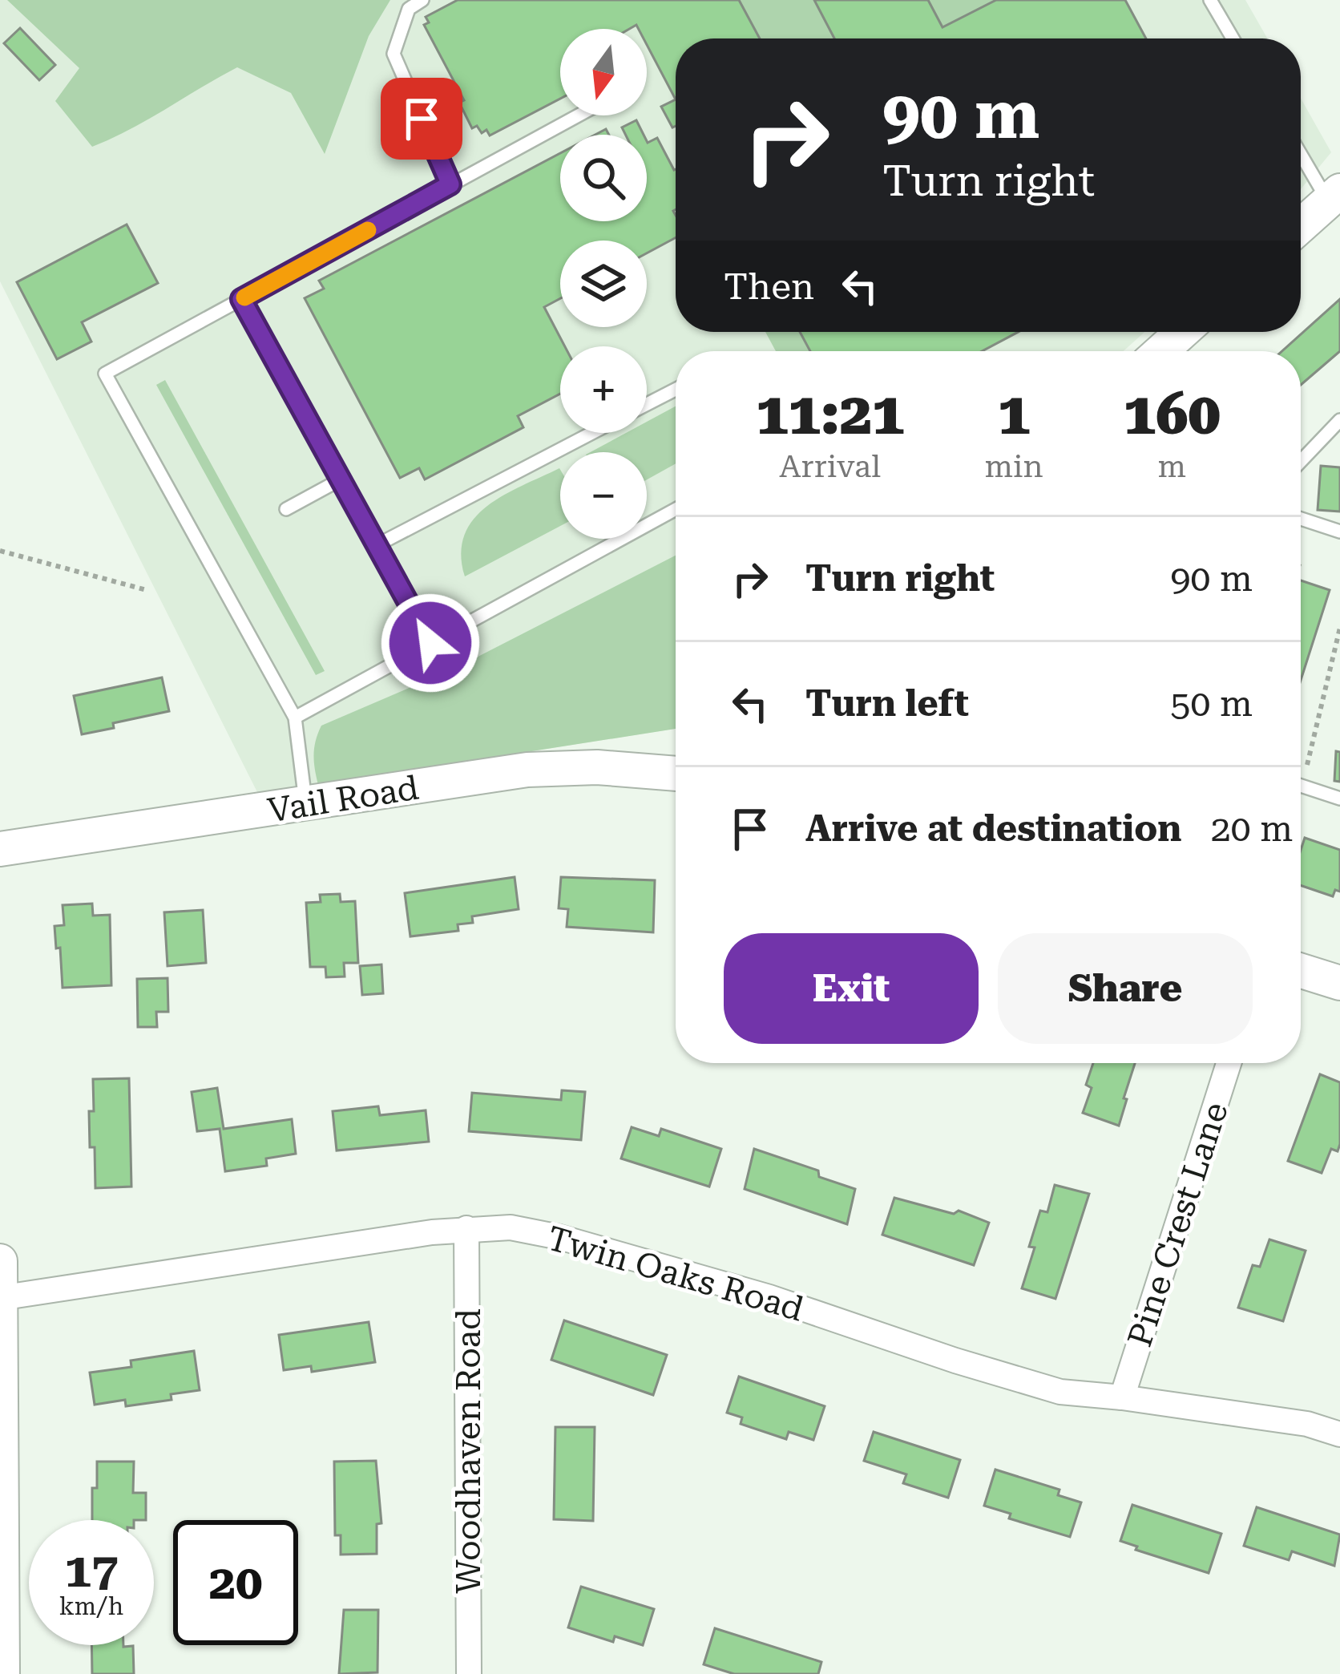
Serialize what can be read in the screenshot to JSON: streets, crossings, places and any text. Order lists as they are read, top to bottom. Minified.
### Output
{"streets":{"street":["Vail Road","Pine Crest Lane","Twin Oaks Road","Woodhaven Road"]},"crossings":[["Pine Crest Lane","Twin Oaks Road"],["Twin Oaks Road","Woodhaven Road"]],"north":"bottom","page":{"map_buttons":["+","−"],"turn":["90 m","Turn right"],"then":"Then","eta":["11:21","Arrival","1","min","160","m"],"list":[{"name":"Turn right","value":"90 m"},{"name":"Turn left","value":"50 m"},{"name":"Arrive at destination","value":"20 m"}],"buttons":["Exit","Share"],"speed":"17 km/h","limit":"20"}}
